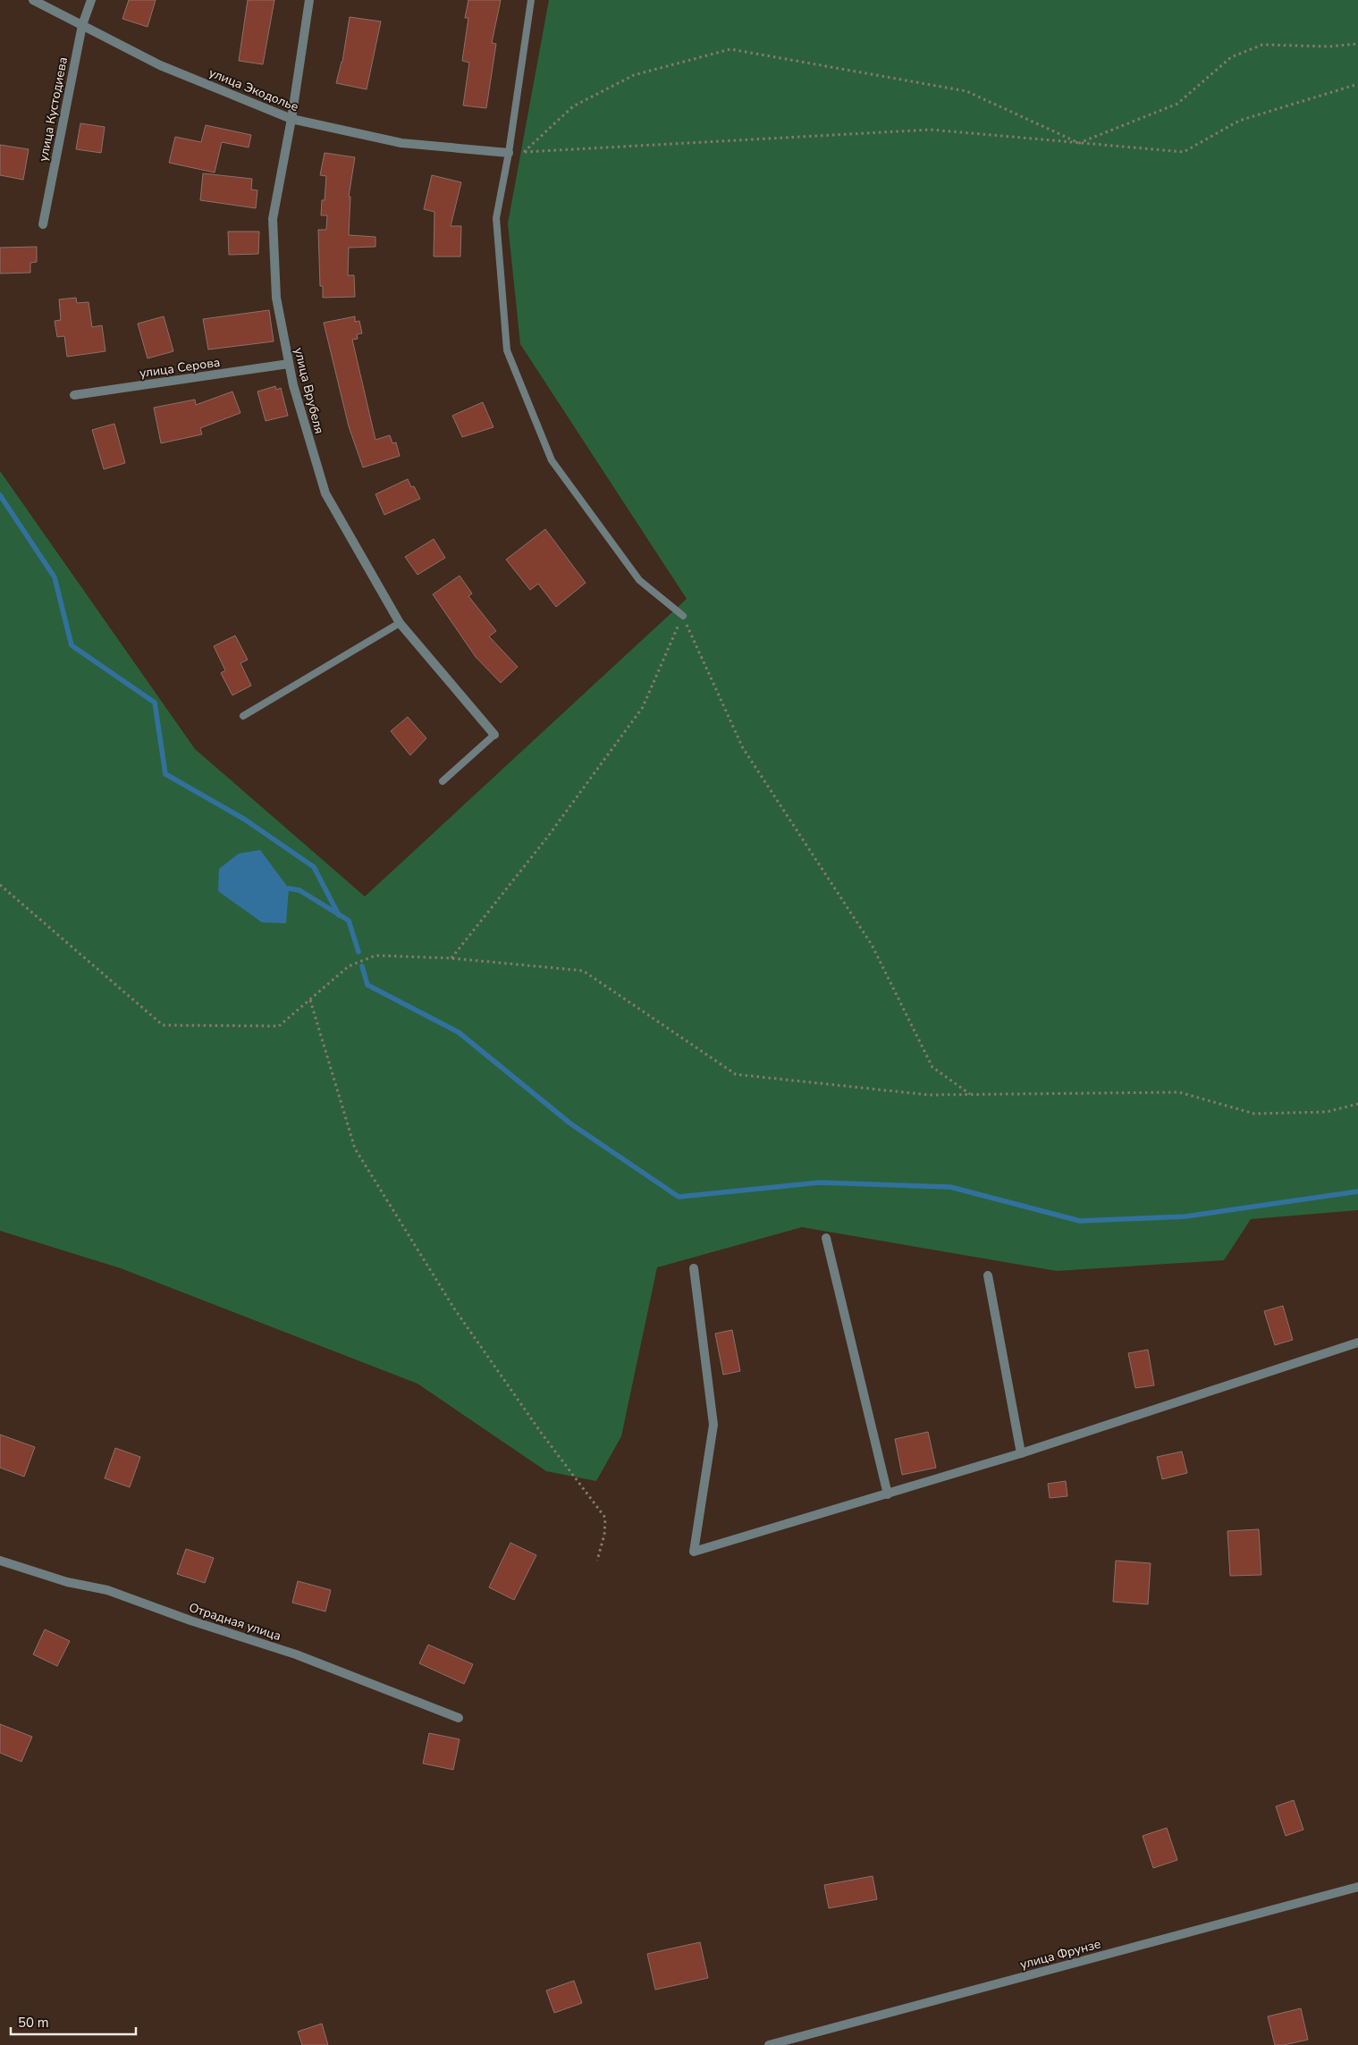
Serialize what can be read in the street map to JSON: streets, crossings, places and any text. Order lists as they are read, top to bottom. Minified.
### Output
{"streets":{"street":["улица Экодолье","улица Кустодиева","улица Серова","улица Врубеля","Отрадная улица","улица Фрунзе"]},"crossings":[["улица Экодолье","улица Кустодиева"],["улица Экодолье","улица Врубеля"],["улица Серова","улица Врубеля"]],"scale_bar":"50 m"}
